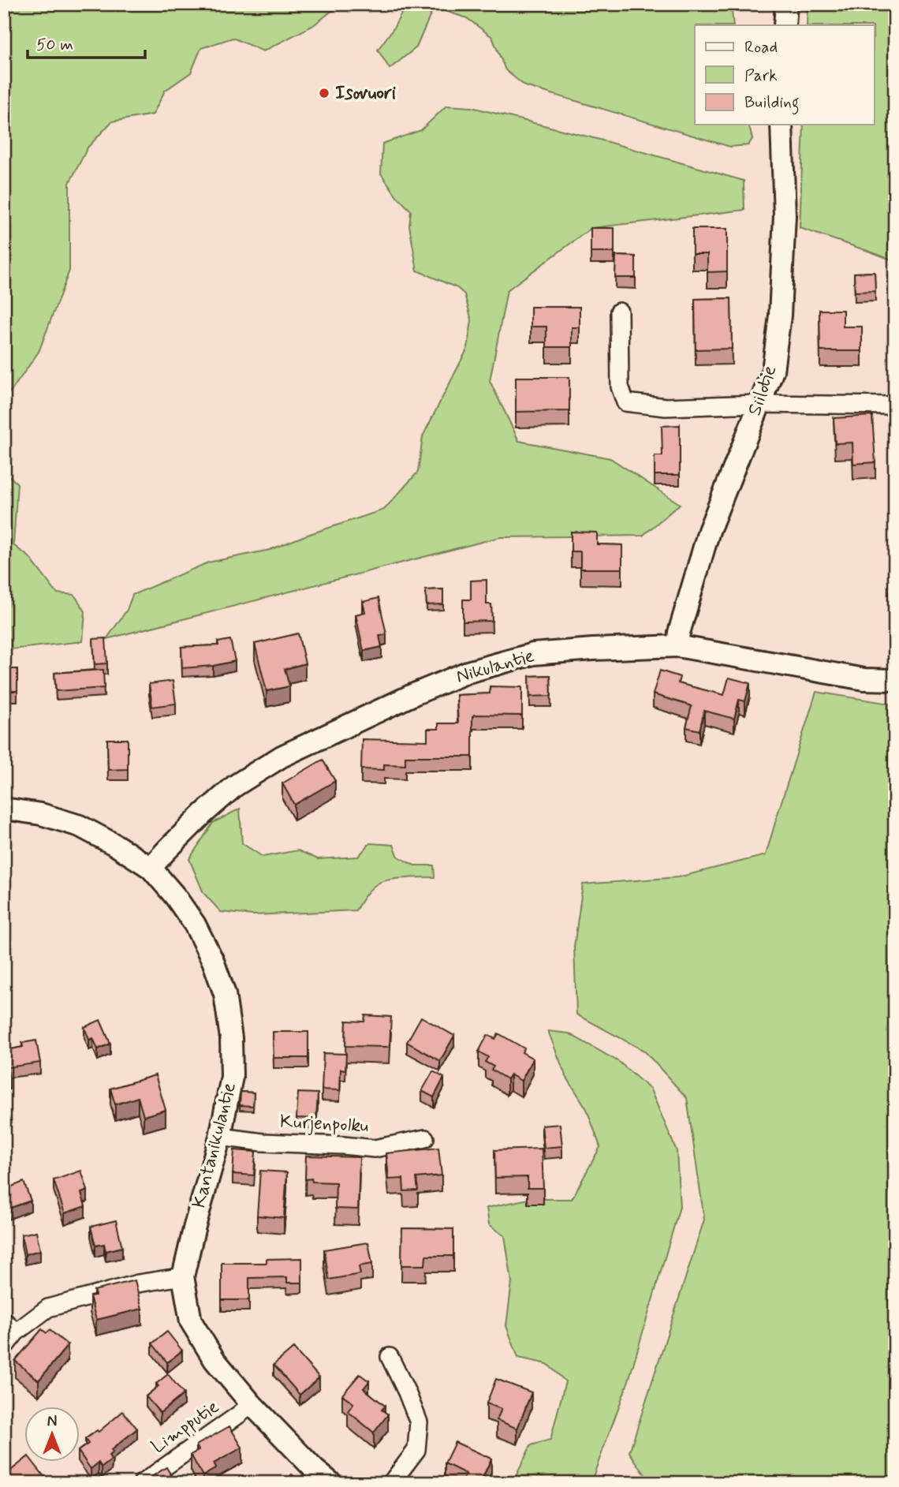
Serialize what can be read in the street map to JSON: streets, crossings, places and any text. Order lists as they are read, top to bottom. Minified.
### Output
{"streets":{"street":["Siilotie","Nikulantie","Kurjenpolku","Kantanikulantie","Limpputie"]},"crossings":[["Siilotie","Nikulantie"],["Nikulantie","Kantanikulantie"],["Kurjenpolku","Kantanikulantie"],["Kantanikulantie","Limpputie"]],"places":["Isovuori"],"legend":["Road","Park","Building"],"scale_bar":"50 m","north":"top"}
